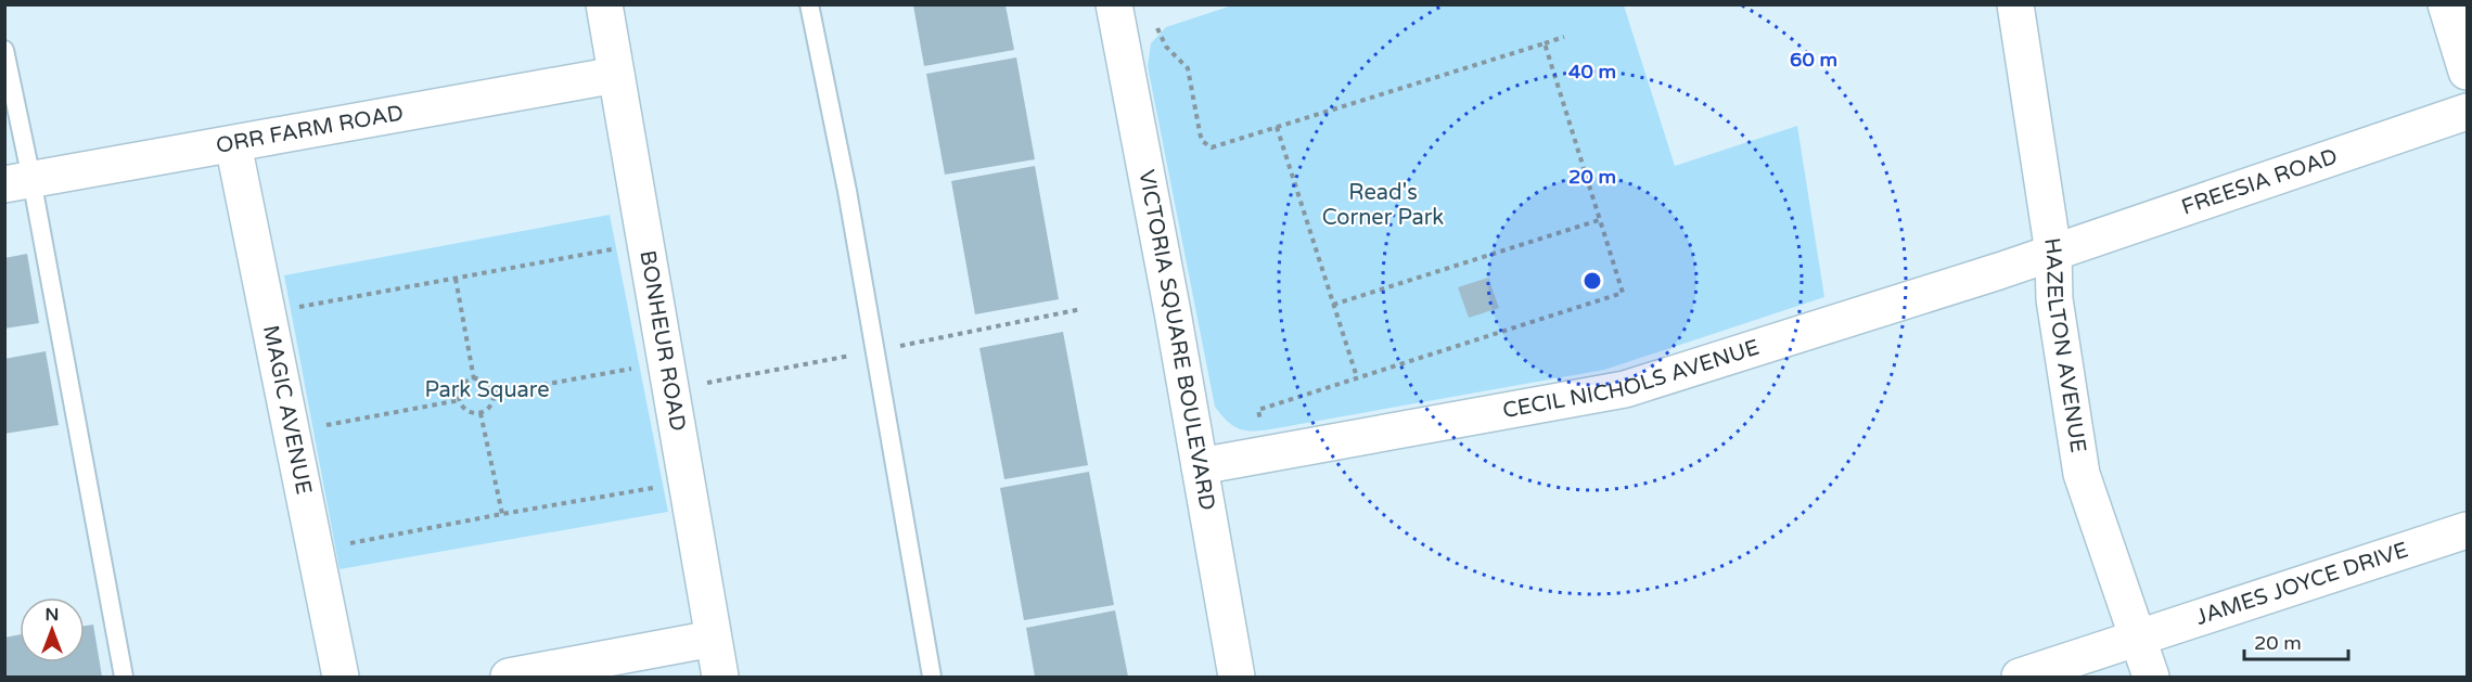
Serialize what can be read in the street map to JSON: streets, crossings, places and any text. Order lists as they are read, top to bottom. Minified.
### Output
{"streets":{"street":["ORR FARM ROAD","FREESIA ROAD","VICTORIA SQUARE BOULEVARD","BONHEUR ROAD","HAZELTON AVENUE","CECIL NICHOLS AVENUE","MAGIC AVENUE","JAMES JOYCE DRIVE"]},"crossings":[["ORR FARM ROAD","BONHEUR ROAD"],["ORR FARM ROAD","MAGIC AVENUE"],["FREESIA ROAD","HAZELTON AVENUE"],["FREESIA ROAD","CECIL NICHOLS AVENUE"],["VICTORIA SQUARE BOULEVARD","CECIL NICHOLS AVENUE"],["HAZELTON AVENUE","CECIL NICHOLS AVENUE"],["HAZELTON AVENUE","JAMES JOYCE DRIVE"]],"parks":["Read's Corner Park","Park Square"],"scale_bar":"20 m","north":"top","rings":["60 m","40 m","20 m"]}
